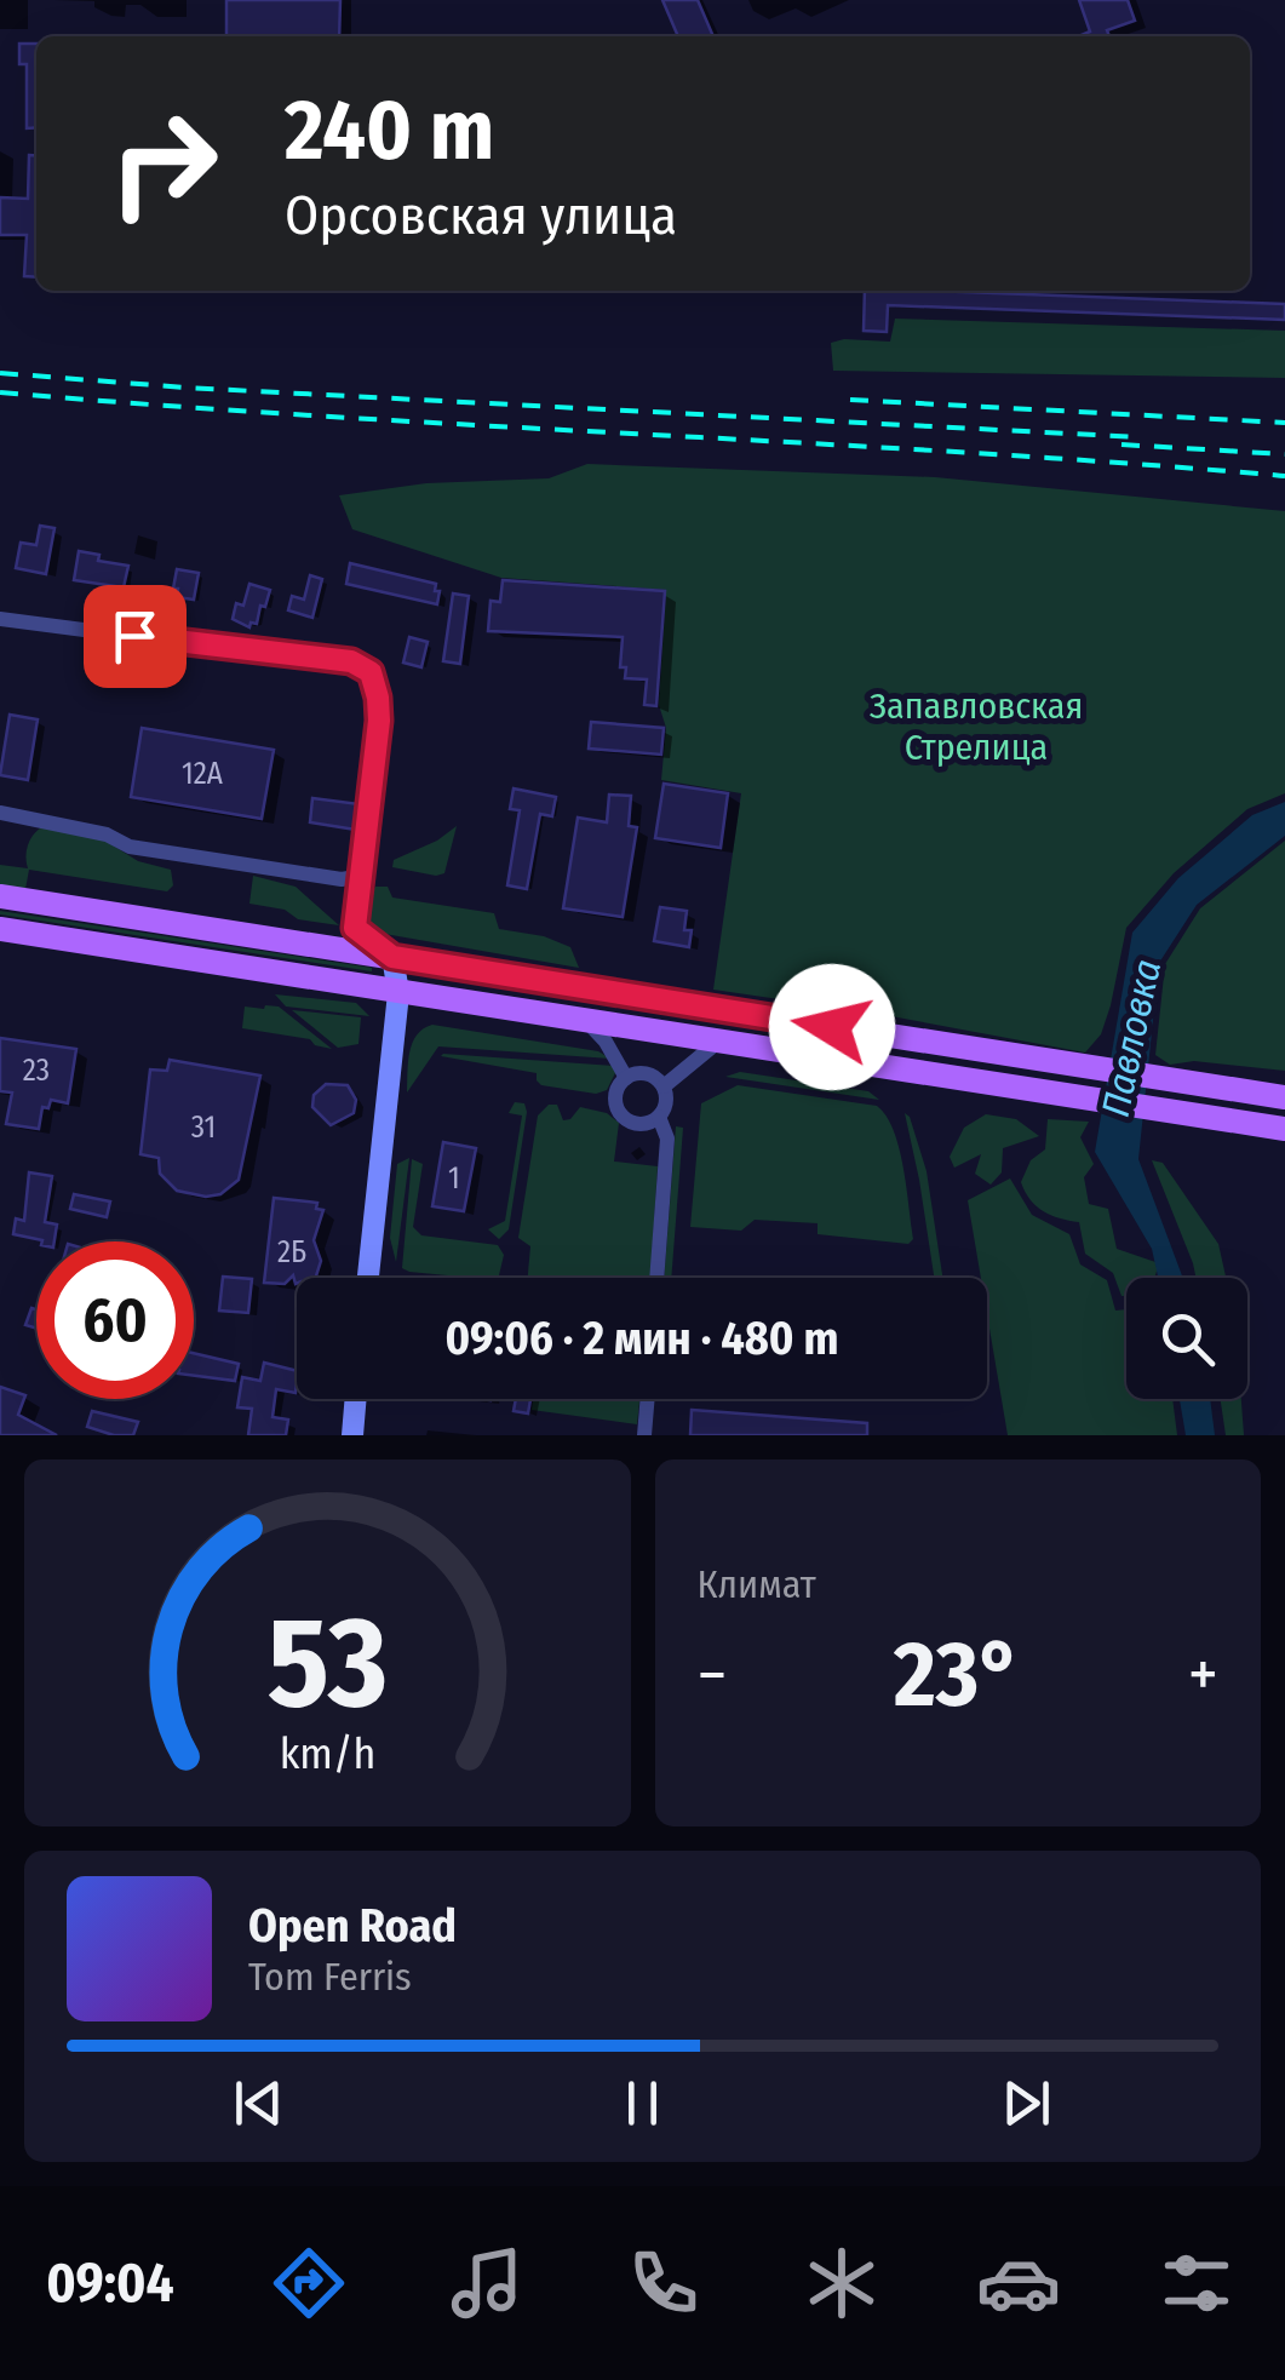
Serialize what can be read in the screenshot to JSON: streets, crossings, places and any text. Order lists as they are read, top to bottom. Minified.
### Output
{"water":["Павловка"],"parks":["Запавловская Стрелица"],"house_numbers":["12А","23","31","1","2Б"],"page":{"turn":["240 m","Орсовская улица"],"limit":"60","trip":"09:06 · 2 мин · 480 m","tile":"Климат","heat":["−","23°","+"],"song":["Open Road","Tom Ferris"],"tabs":"09:04","gauge":["53","km/h"]}}
